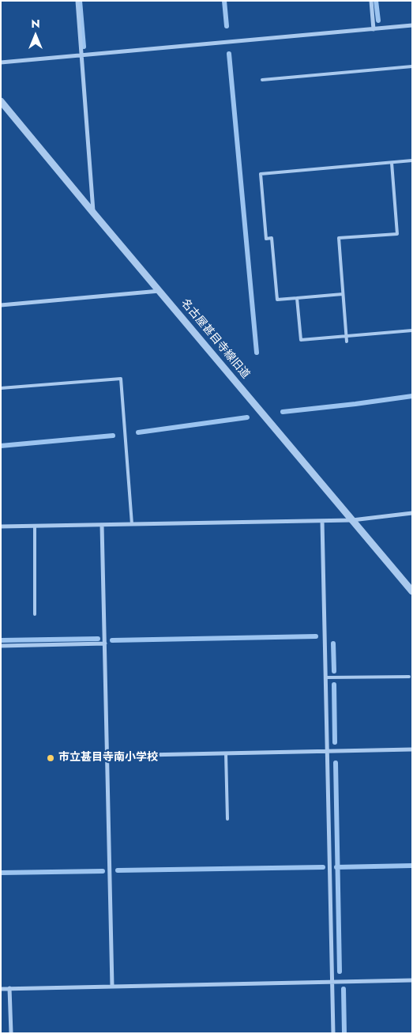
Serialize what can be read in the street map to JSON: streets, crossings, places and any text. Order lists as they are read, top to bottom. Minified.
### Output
{"streets":{"street":["名古屋甚目寺線旧道"]},"places":["市立甚目寺南小学校"],"north":"top"}
